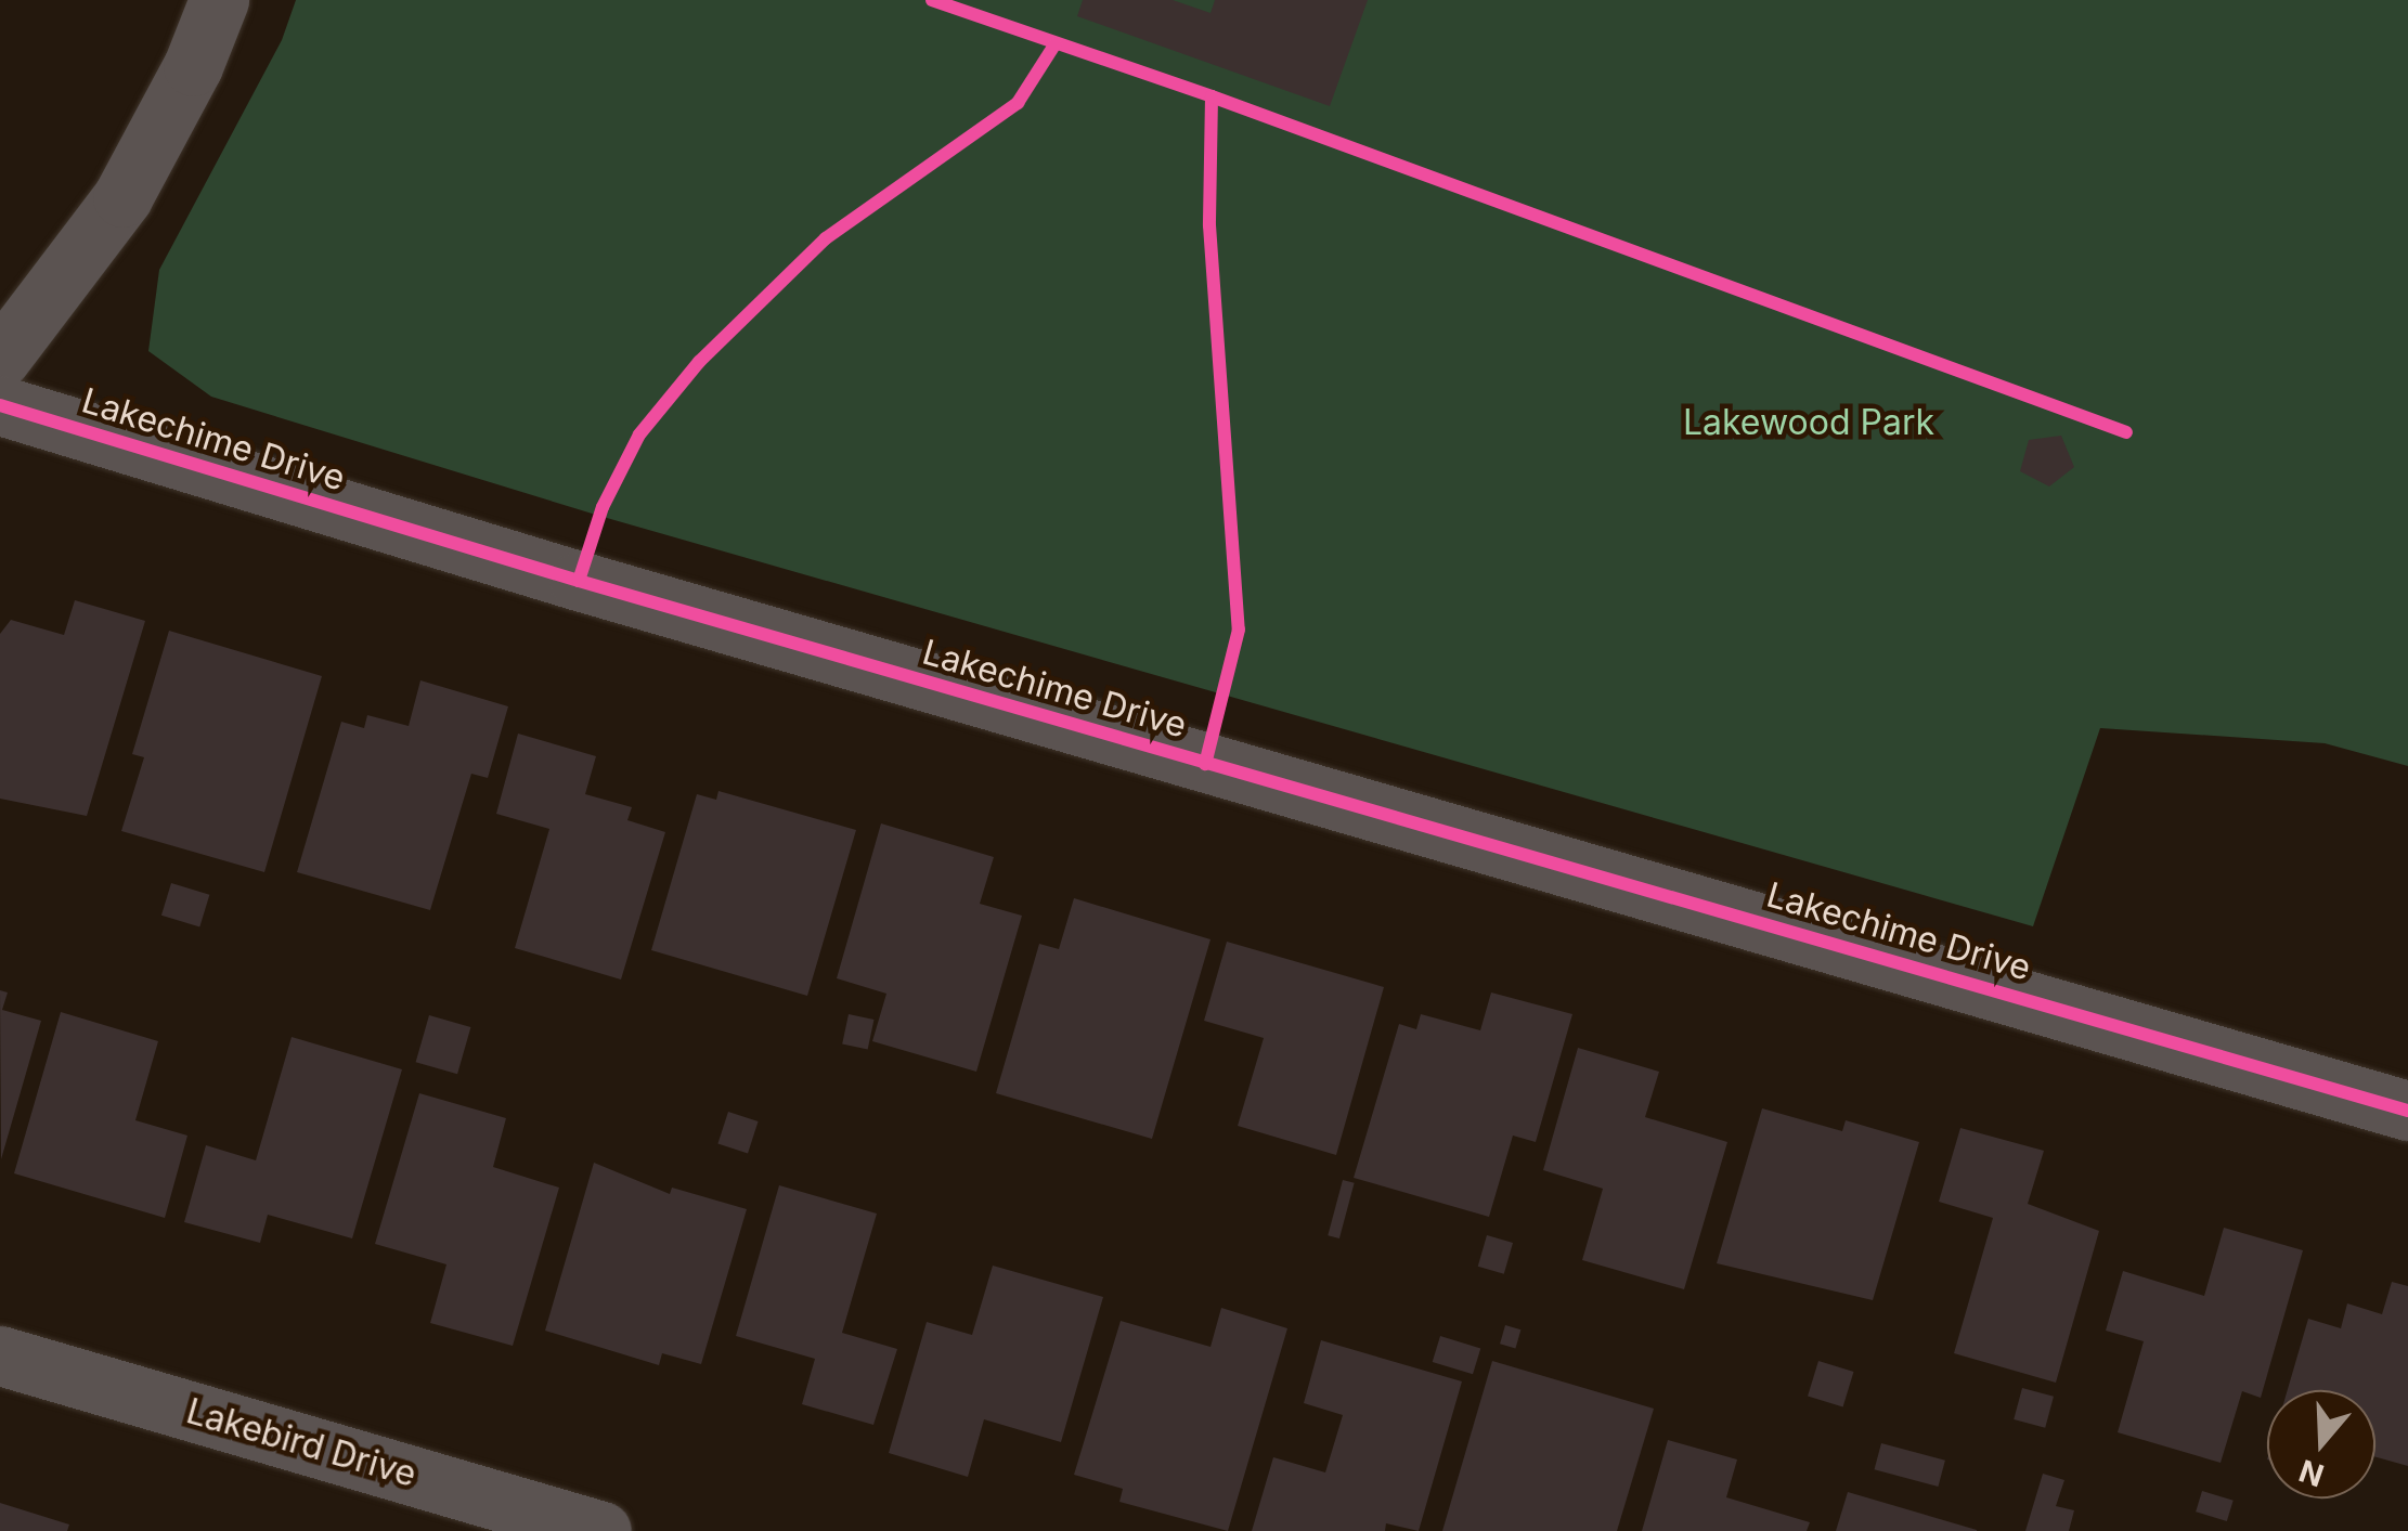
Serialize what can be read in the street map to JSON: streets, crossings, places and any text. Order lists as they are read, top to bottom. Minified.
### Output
{"streets":{"street":["Lakechime Drive","Lakebird Drive"]},"parks":["Lakewood Park"],"north":"bottom"}
